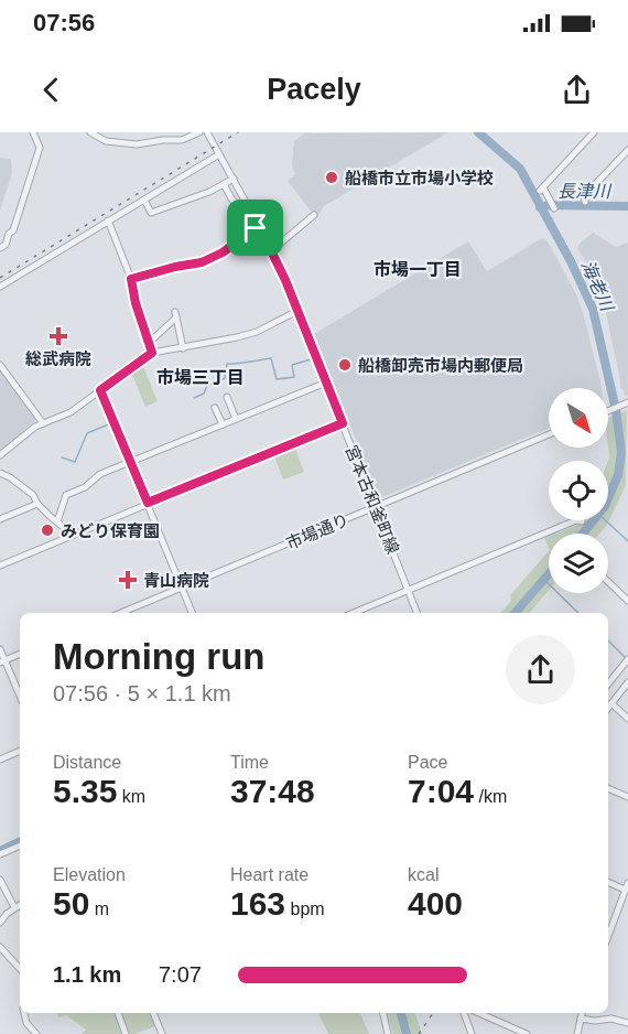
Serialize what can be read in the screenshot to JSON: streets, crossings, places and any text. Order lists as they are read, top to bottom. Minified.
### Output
{"streets":{"street":["宮本古和釜町線","市場通り"]},"crossings":[["宮本古和釜町線","市場通り"]],"districts":["市場一丁目","市場三丁目"],"water":["長津川","海老川"],"places":{"other":["船橋市立市場小学校","船橋卸売市場内郵便局","みどり保育園"],"health":["総武病院","青山病院"]},"north":"bottom right","page":{"status":"07:56","header":"Pacely","heading":["Morning run","07:56 · 5 × 1.1 km"],"stats":[["Distance","5.35 km"],["Time","37:48"],["Pace","7:04 /km"],["Elevation","50 m"],["Heart rate","163 bpm"],["kcal","400"]],"list":[{"name":"1.1 km","note":"7:07"}]}}
